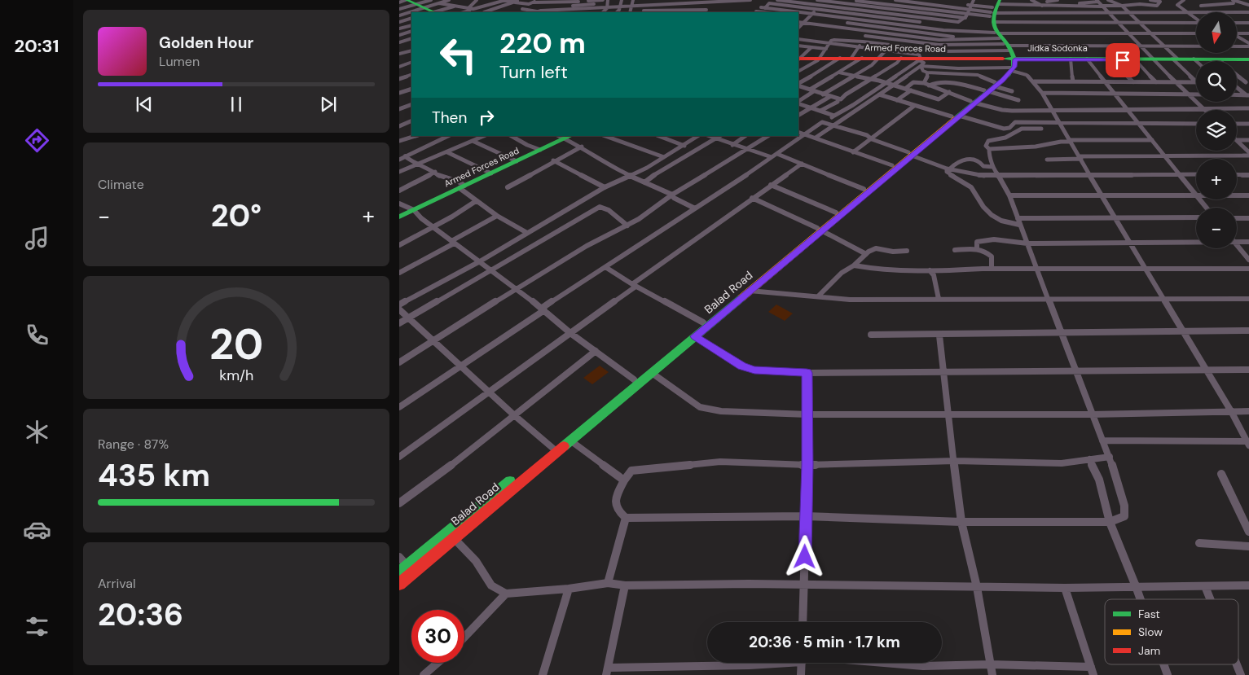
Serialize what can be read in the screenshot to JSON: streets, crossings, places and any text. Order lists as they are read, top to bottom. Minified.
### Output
{"streets":{"main road":["Armed Forces Road","Jidka Sodonka","Balad Road"]},"crossings":[["Armed Forces Road","Jidka Sodonka"],["Armed Forces Road","Balad Road"],["Jidka Sodonka","Balad Road"]],"legend":["Fast","Slow","Jam"],"north":"bottom","page":{"tabs":"20:31","map_buttons":["+","−"],"turn":["220 m","Turn left"],"song":["Golden Hour","Lumen"],"then":"Then","tile":["Climate",["Range · 87%","435 km"],["Arrival","20:36"]],"heat":["−","20°","+"],"limit":"30","trip":"20:36 · 5 min · 1.7 km","gauge":["20","km/h"]}}
